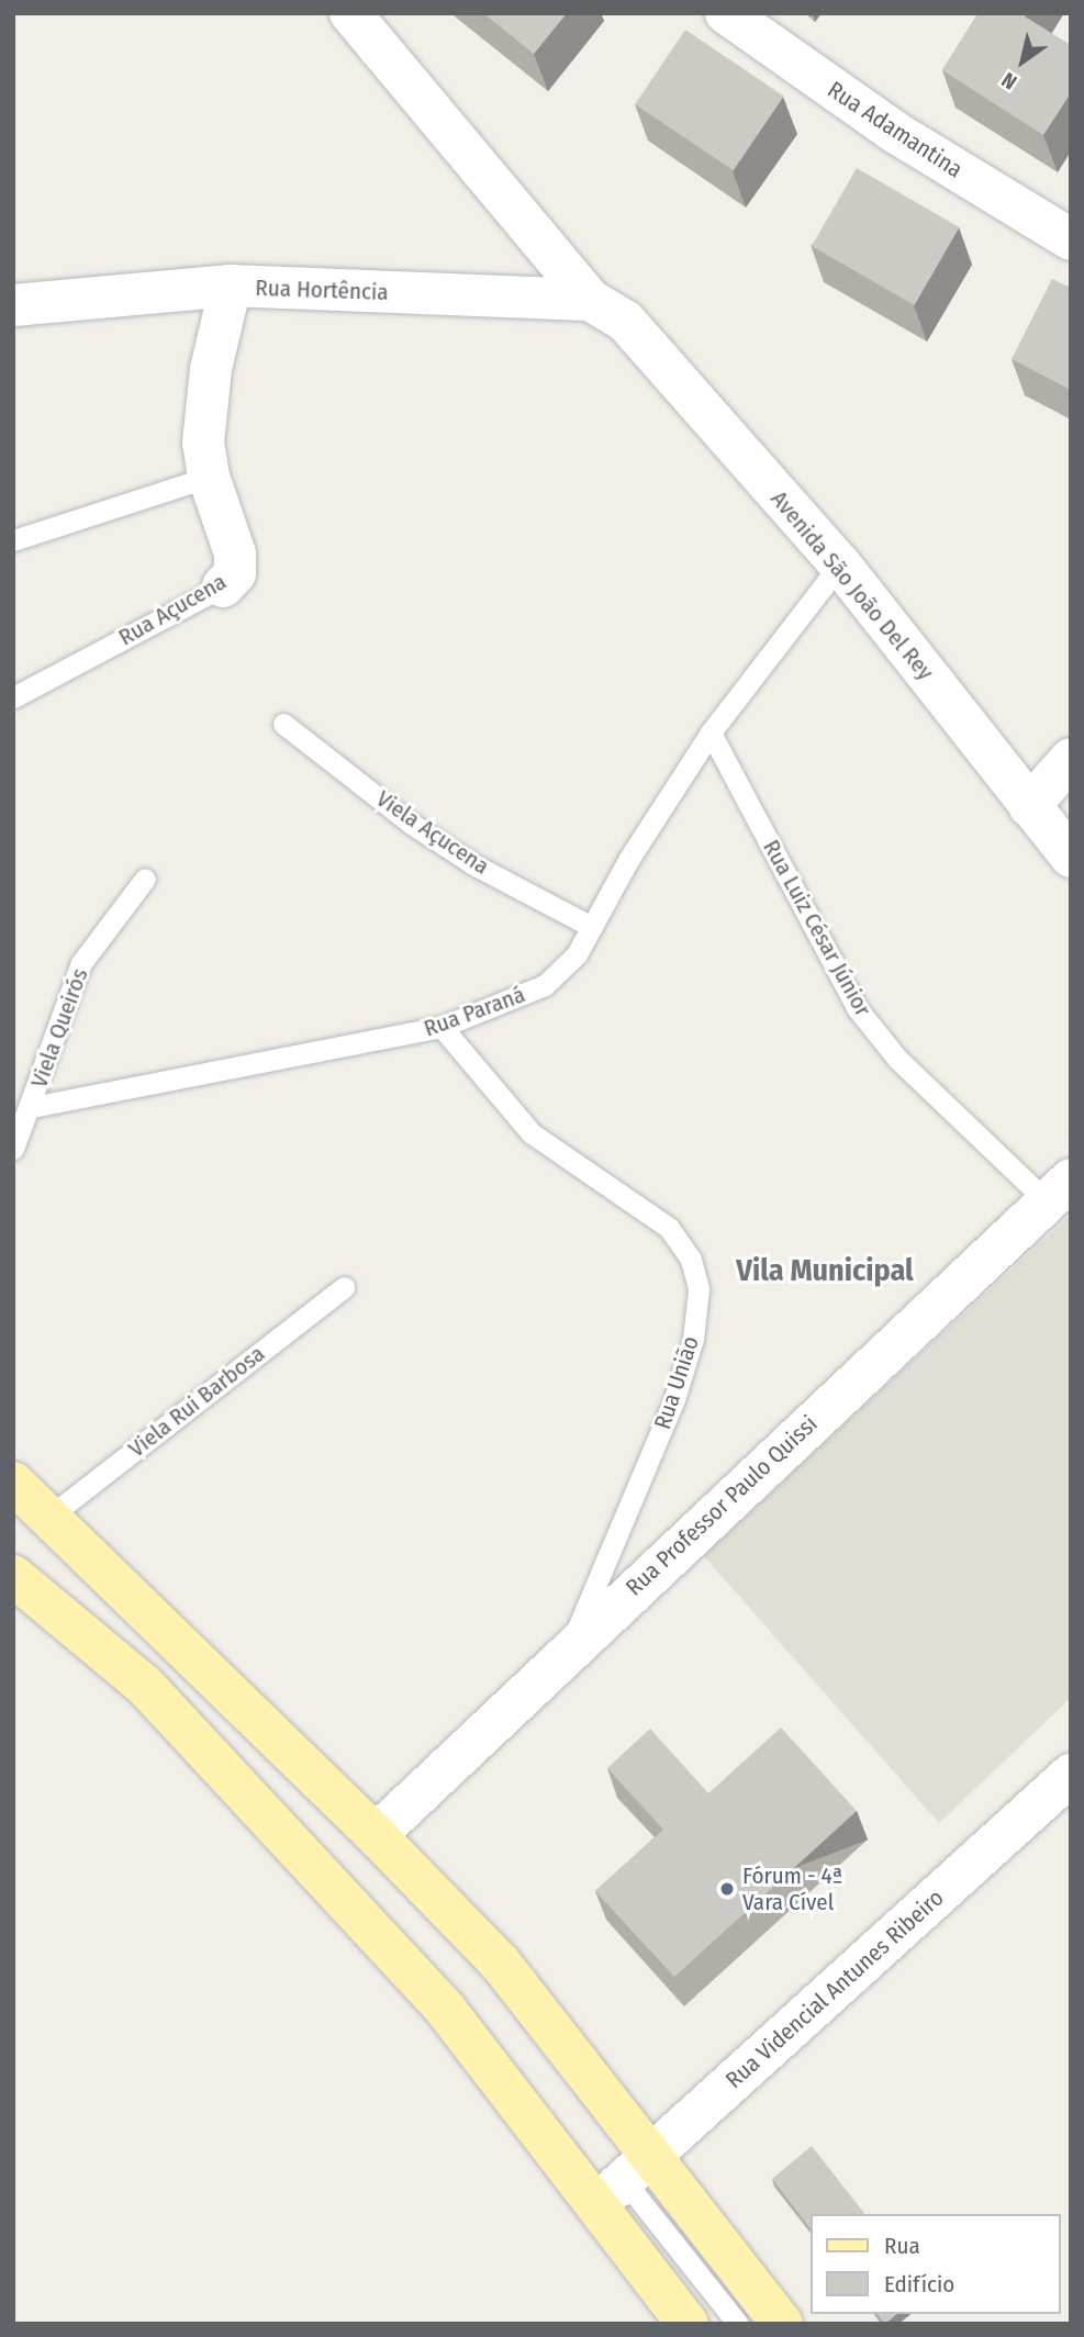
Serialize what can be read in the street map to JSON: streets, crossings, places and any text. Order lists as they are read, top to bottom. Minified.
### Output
{"streets":{"street":["Rua Adamantina","Rua Hortência","Avenida São João Del Rey","Rua Açucena","Rua Professor Paulo Quissi","Rua Videncial Antunes Ribeiro"],"lane":["Viela Açucena","Rua Luiz César Júnior","Rua Paraná","Viela Queirós","Rua União","Viela Rui Barbosa"]},"crossings":[["Rua Hortência","Avenida São João Del Rey"],["Rua Hortência","Rua Açucena"],["Avenida São João Del Rey","Rua Paraná"],["Viela Açucena","Rua Paraná"],["Rua Luiz César Júnior","Rua Paraná"],["Rua Luiz César Júnior","Rua Professor Paulo Quissi"],["Rua Paraná","Viela Queirós"],["Rua Paraná","Rua União"],["Rua União","Rua Professor Paulo Quissi"]],"districts":["Vila Municipal"],"places":["Fórum - 4ª Vara Cível"],"legend":["Rua","Edifício"],"north":"bottom left"}
